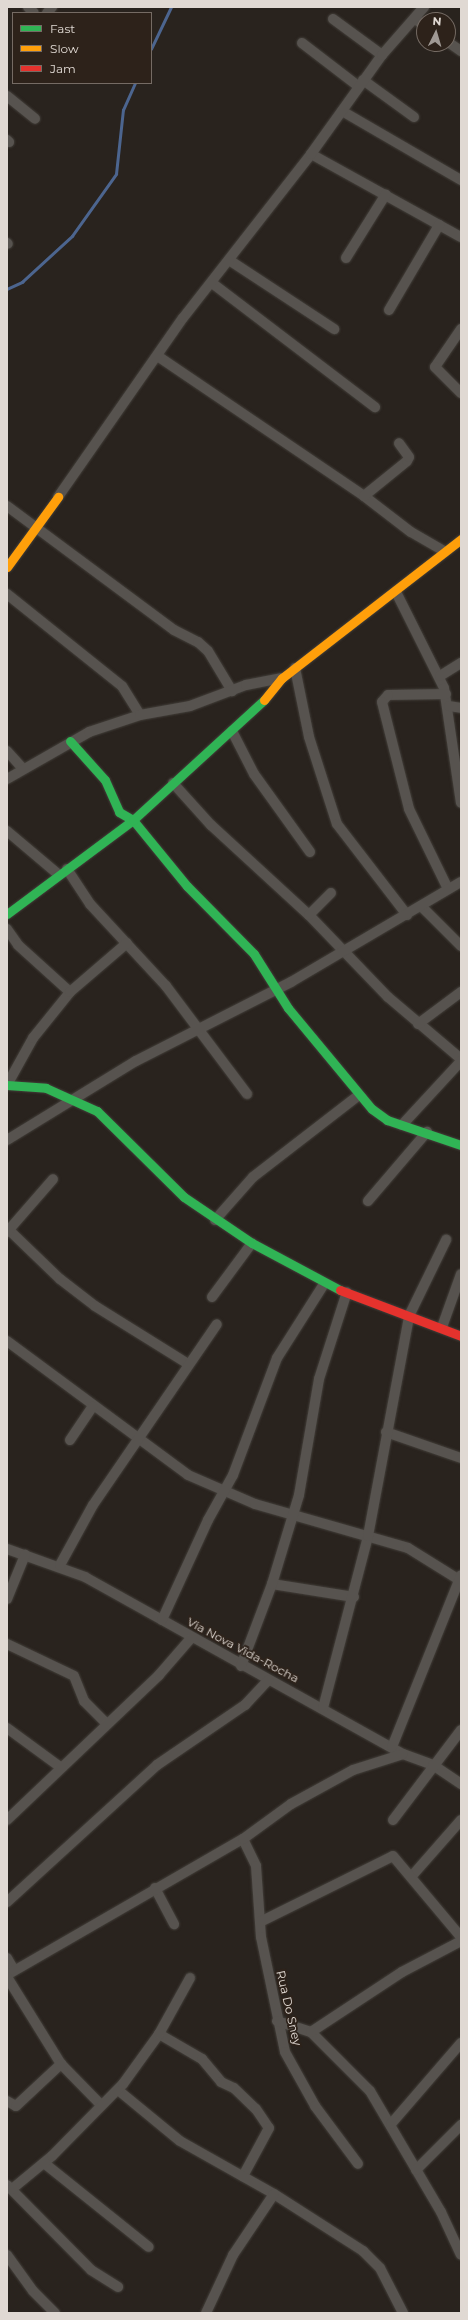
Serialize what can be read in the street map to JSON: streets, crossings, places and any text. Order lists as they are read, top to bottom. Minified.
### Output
{"streets":{"street":["Via Nova Vida-Rocha","Rua Do Sney"]},"legend":["Fast","Slow","Jam"],"north":"top"}
